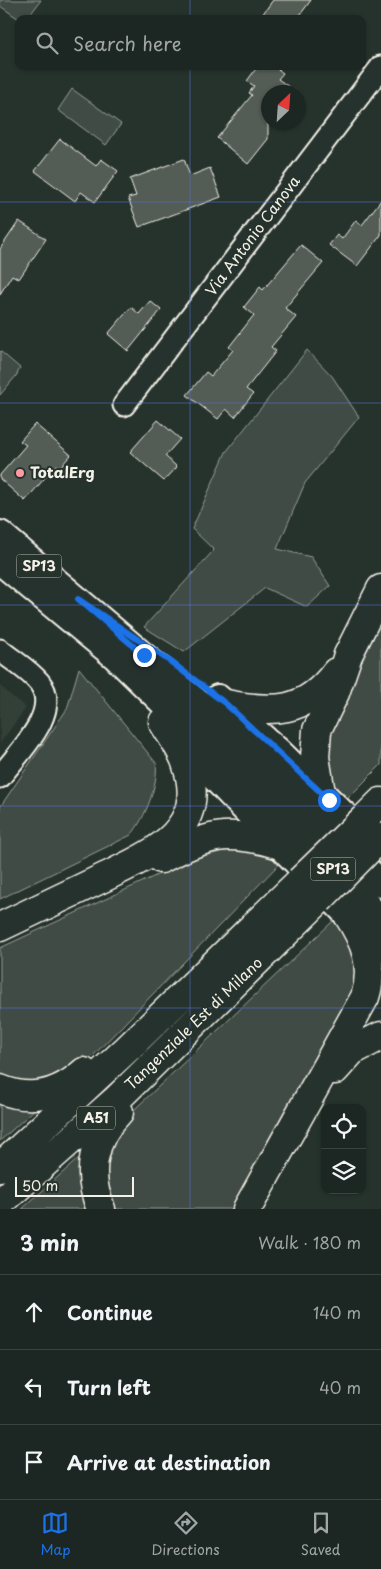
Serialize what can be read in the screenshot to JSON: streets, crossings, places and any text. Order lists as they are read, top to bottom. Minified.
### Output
{"streets":{"highway":["Tangenziale Est di Milano","A51"],"main road":["SP13"],"street":["Via Antonio Canova"]},"places":["TotalErg"],"scale_bar":"50 m","north":"top right","page":{"search":"Search here","scale":"50 m","heading":["3 min","Walk · 180 m"],"list":[["Continue","140 m"],["Turn left","40 m"],"Arrive at destination"],"nav":["Map","Directions","Saved"]}}
